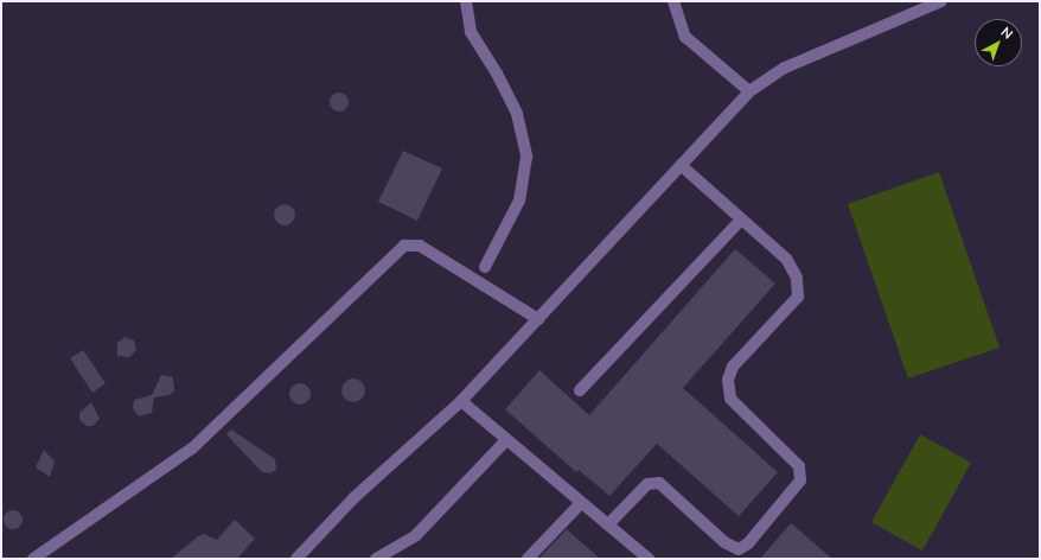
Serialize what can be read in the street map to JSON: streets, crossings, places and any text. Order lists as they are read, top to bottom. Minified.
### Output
{"north":"top right"}
